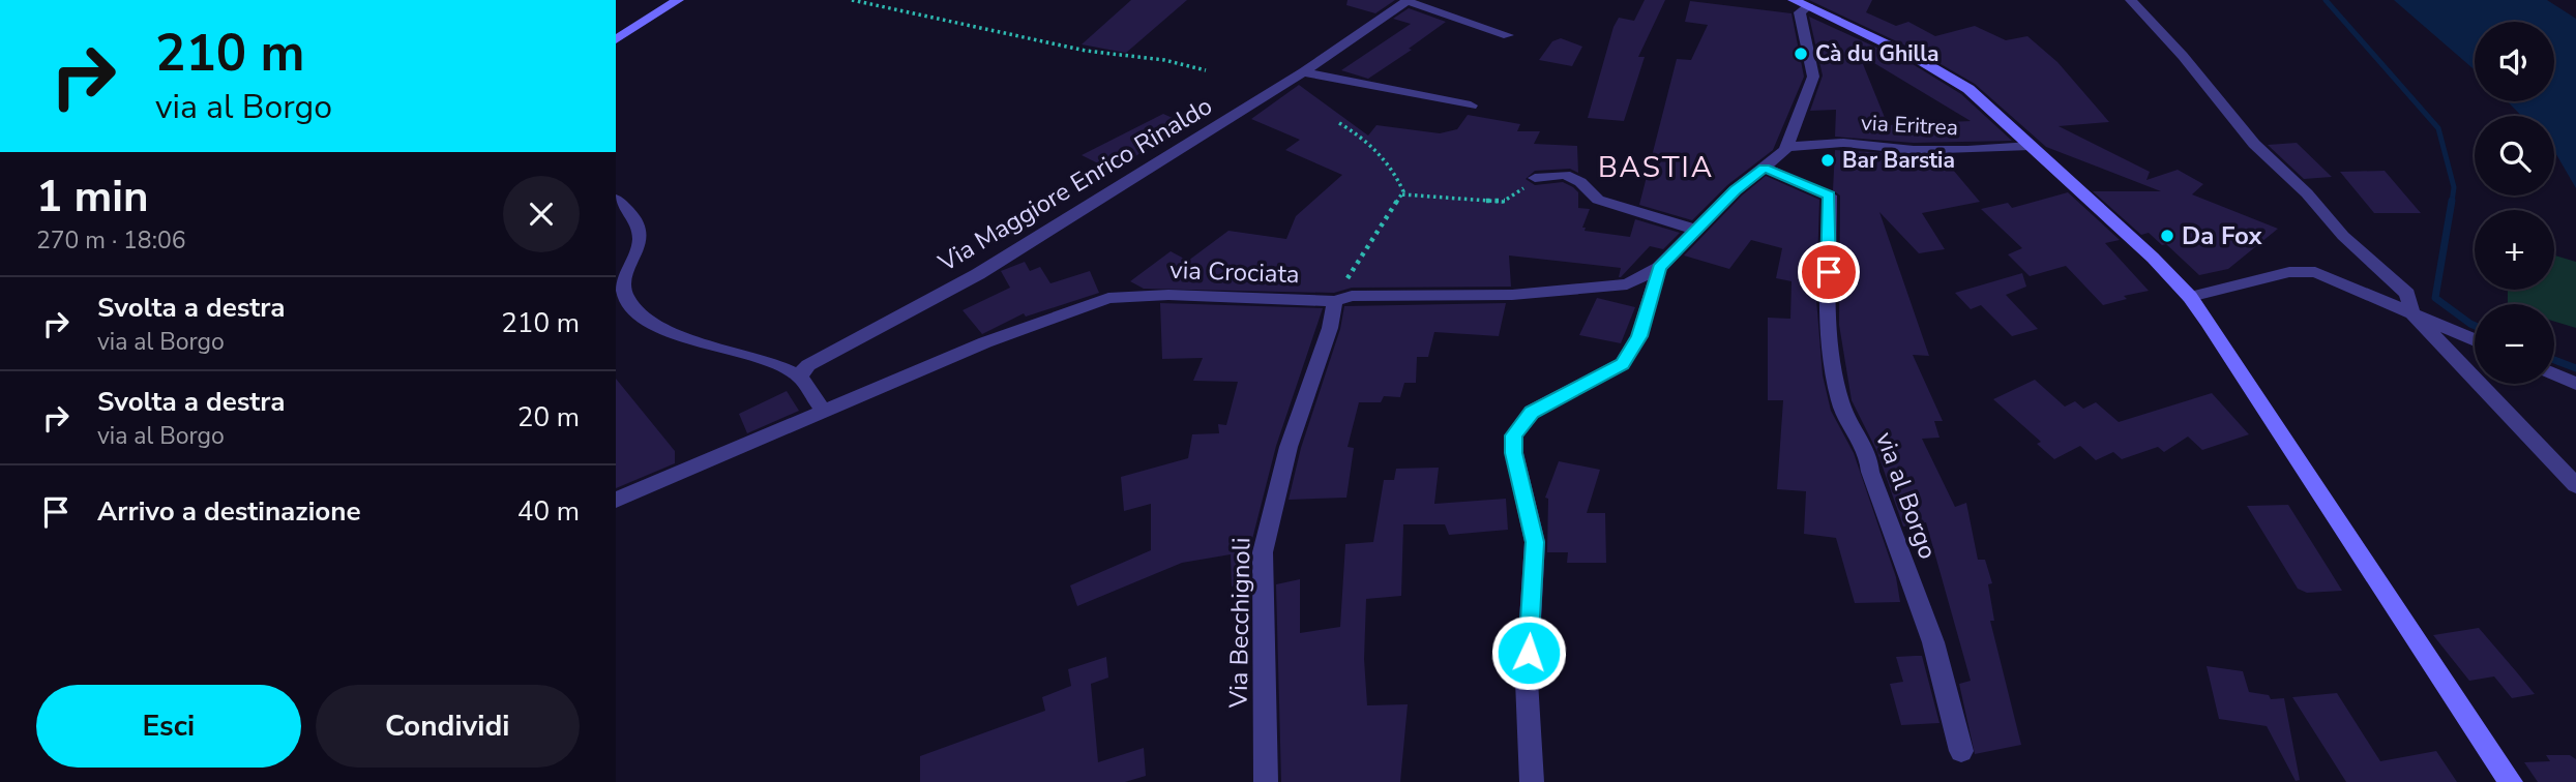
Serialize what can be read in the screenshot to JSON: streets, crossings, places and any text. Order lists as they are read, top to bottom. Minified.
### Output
{"streets":{"street":["via Eritrea","Via Maggiore Enrico Rinaldo","via Crociata","via al Borgo","Via Becchignoli"]},"crossings":[["via Crociata","Via Becchignoli"]],"districts":["BASTIA"],"places":["Cà du Ghilla","Bar Barstia","Da Fox"],"page":{"turn":["210 m","via al Borgo"],"map_buttons":["+","−"],"heading":["1 min","270 m · 18:06"],"list":[{"name":"Svolta a destra","note":"via al Borgo","value":"210 m"},{"name":"Svolta a destra","note":"via al Borgo","value":"20 m"},{"name":"Arrivo a destinazione","value":"40 m"}],"buttons":["Esci","Condividi"]}}
